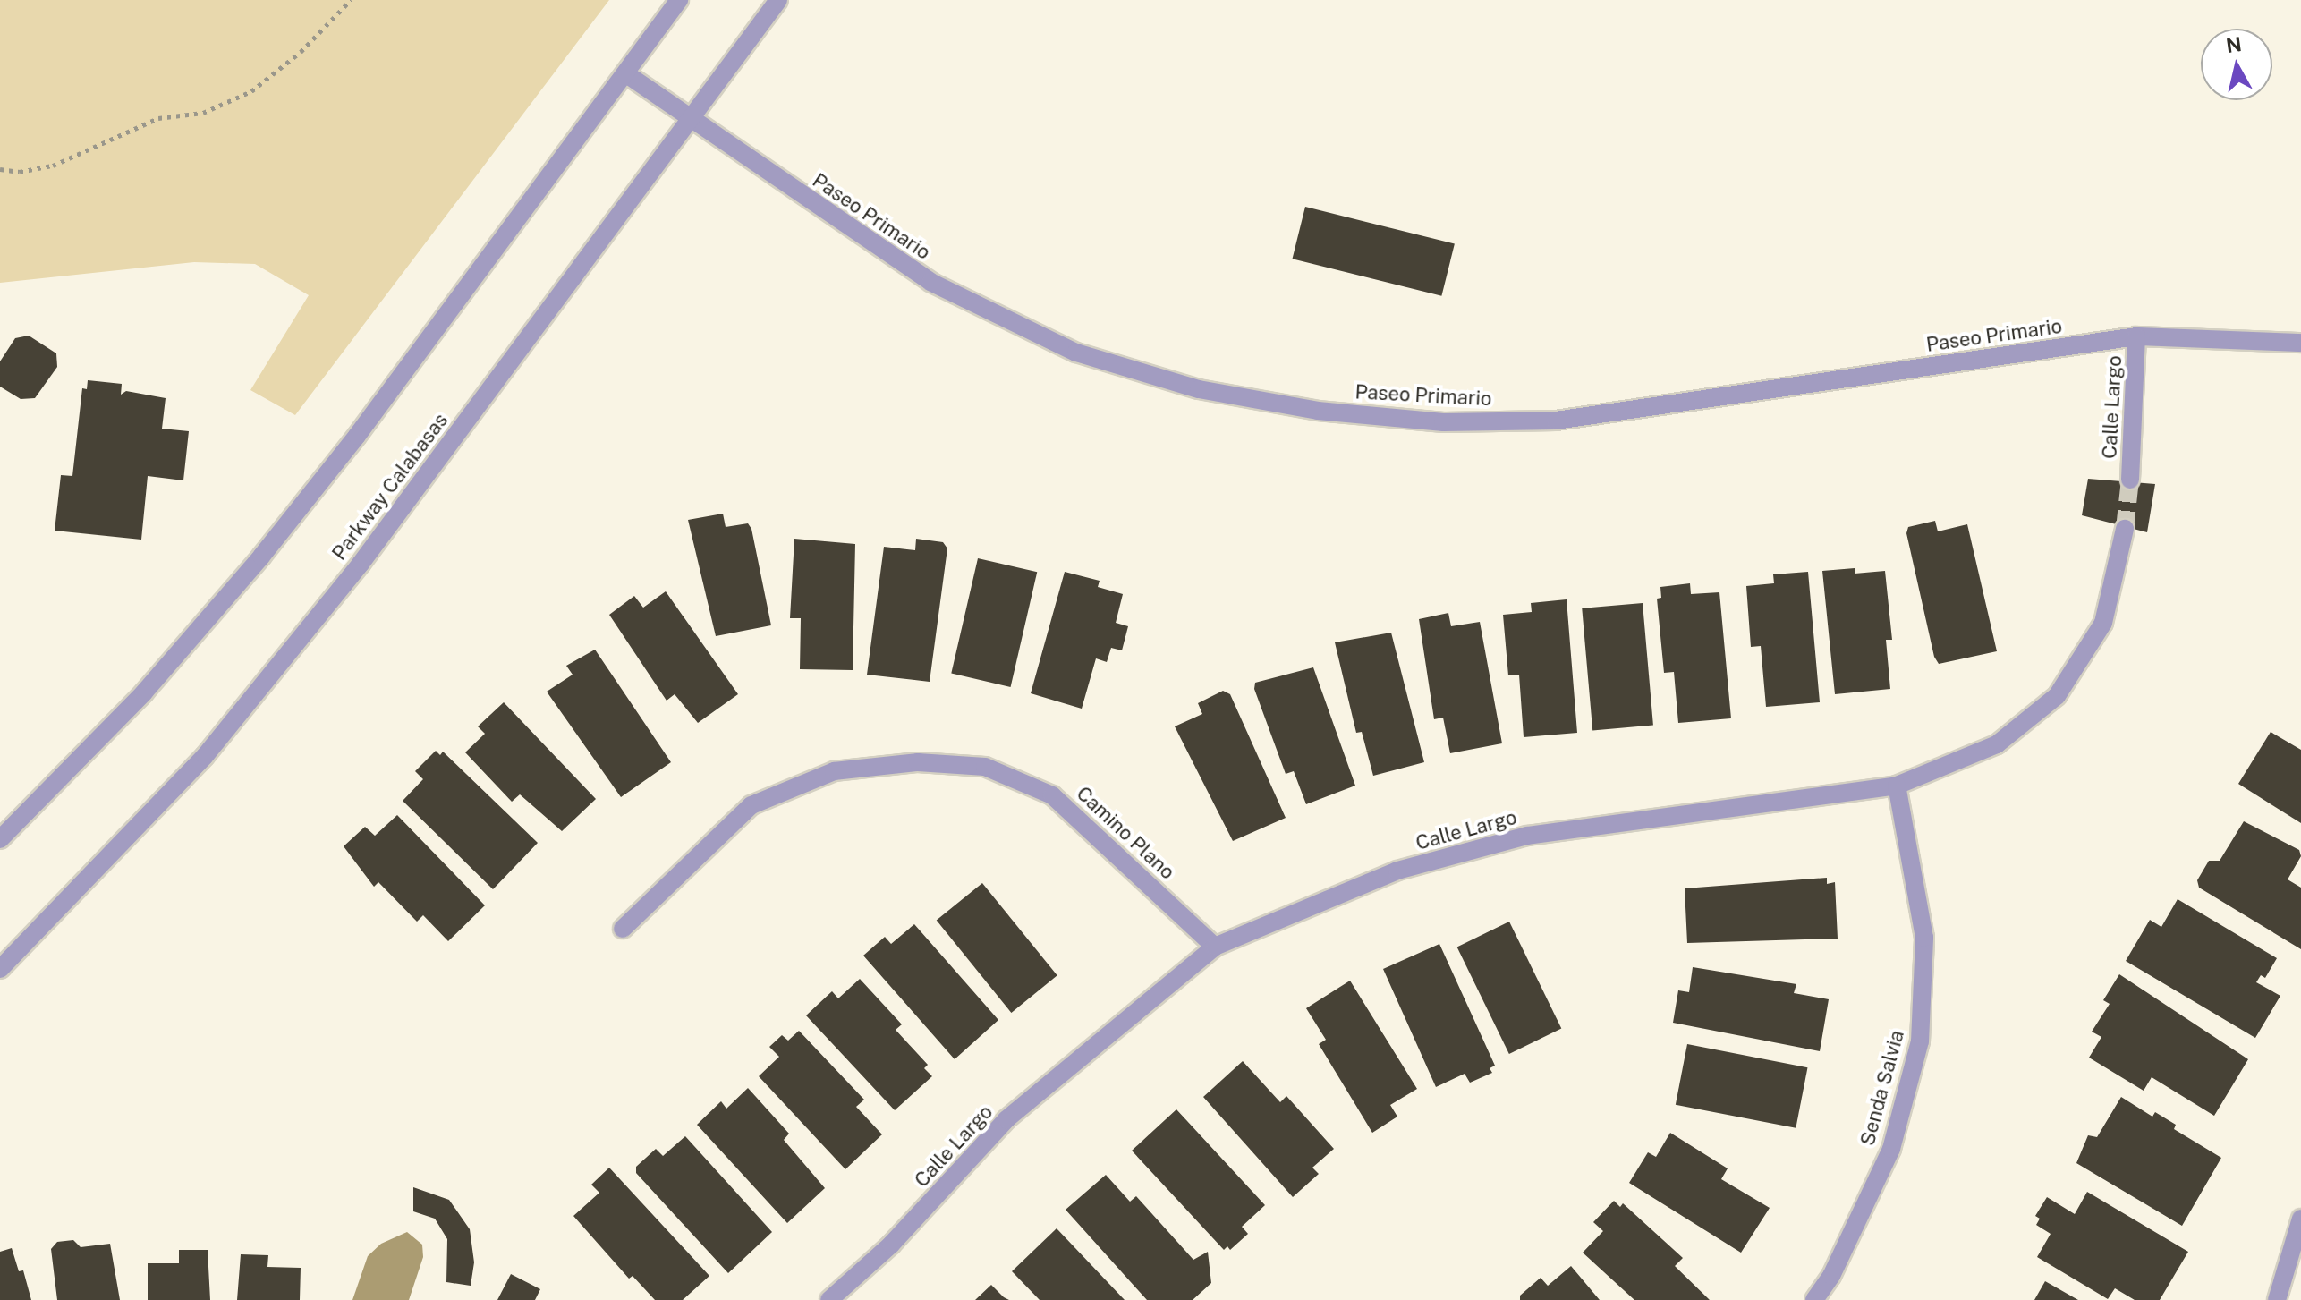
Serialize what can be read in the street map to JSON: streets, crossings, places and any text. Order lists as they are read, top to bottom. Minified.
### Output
{"streets":{"street":["Paseo Primario","Calle Largo","Parkway Calabasas","Camino Plano","Senda Salvia"]},"crossings":[["Paseo Primario","Calle Largo"],["Paseo Primario","Parkway Calabasas"],["Calle Largo","Camino Plano"],["Calle Largo","Senda Salvia"]],"north":"top"}
